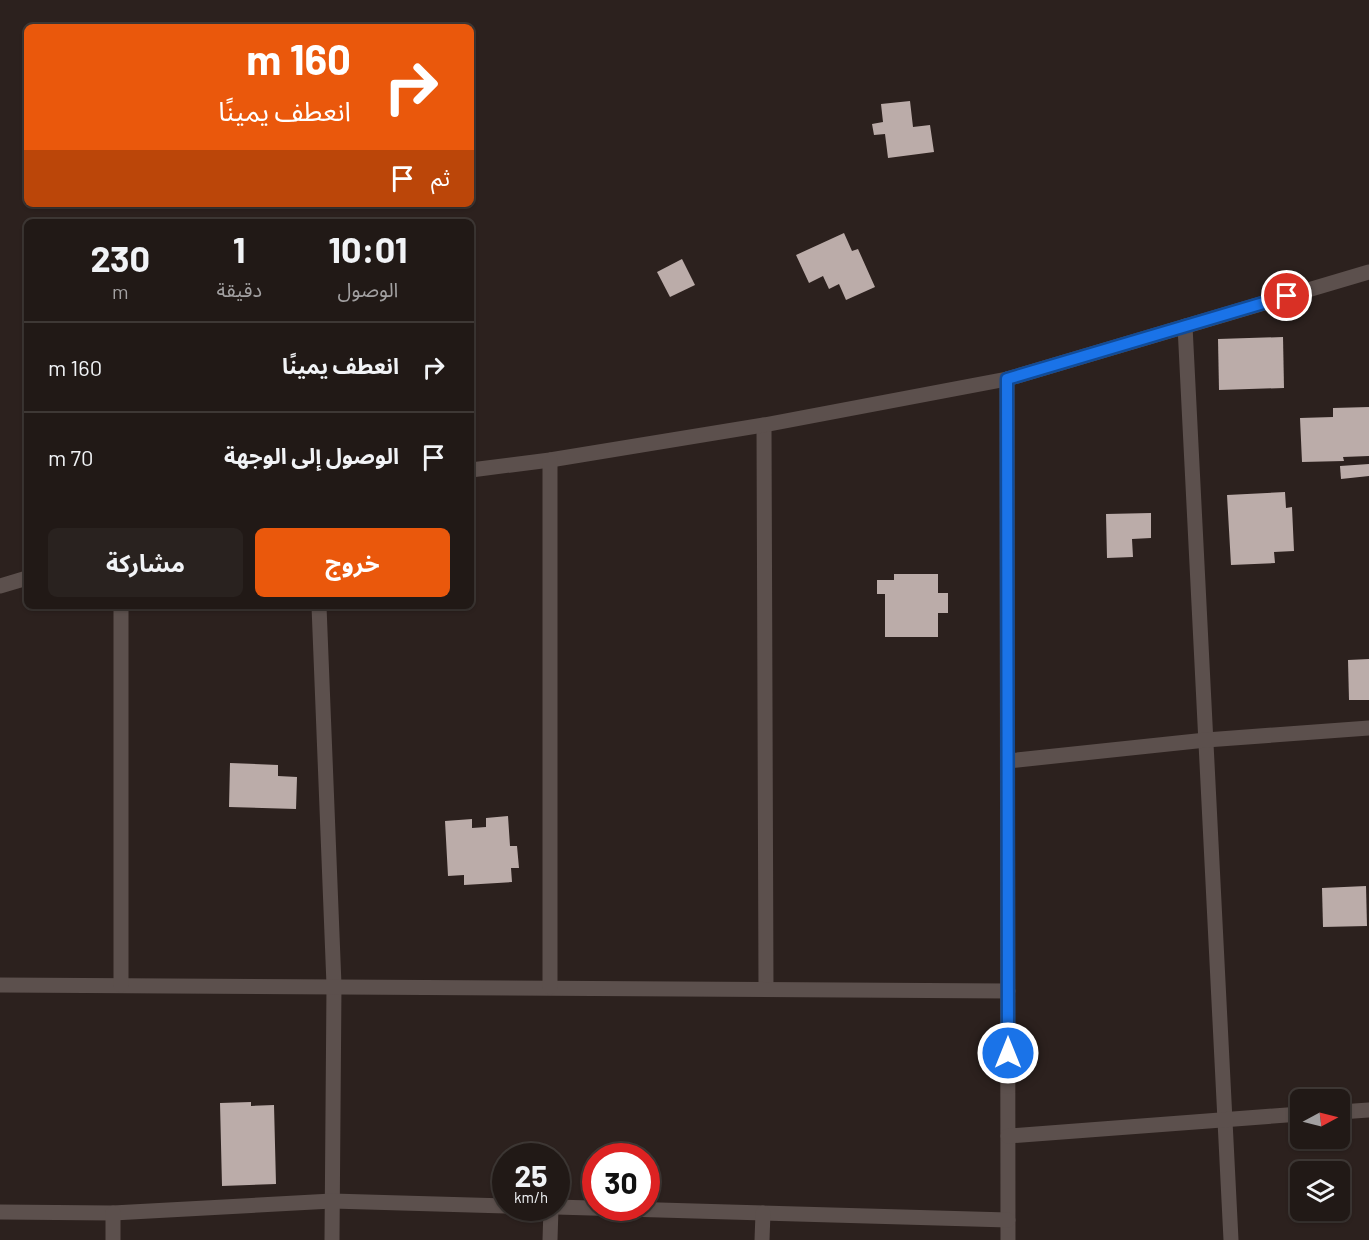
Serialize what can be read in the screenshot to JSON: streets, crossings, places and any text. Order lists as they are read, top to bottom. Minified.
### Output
{"north":"right","page":{"turn":["160 m","انعطف يمينًا"],"then":"ثم","eta":["10:01","الوصول","1","دقيقة","230","m"],"list":[{"name":"انعطف يمينًا","value":"160 m"},{"name":"الوصول إلى الوجهة","value":"70 m"}],"buttons":["خروج","مشاركة"],"speed":"25 km/h","limit":"30"}}
